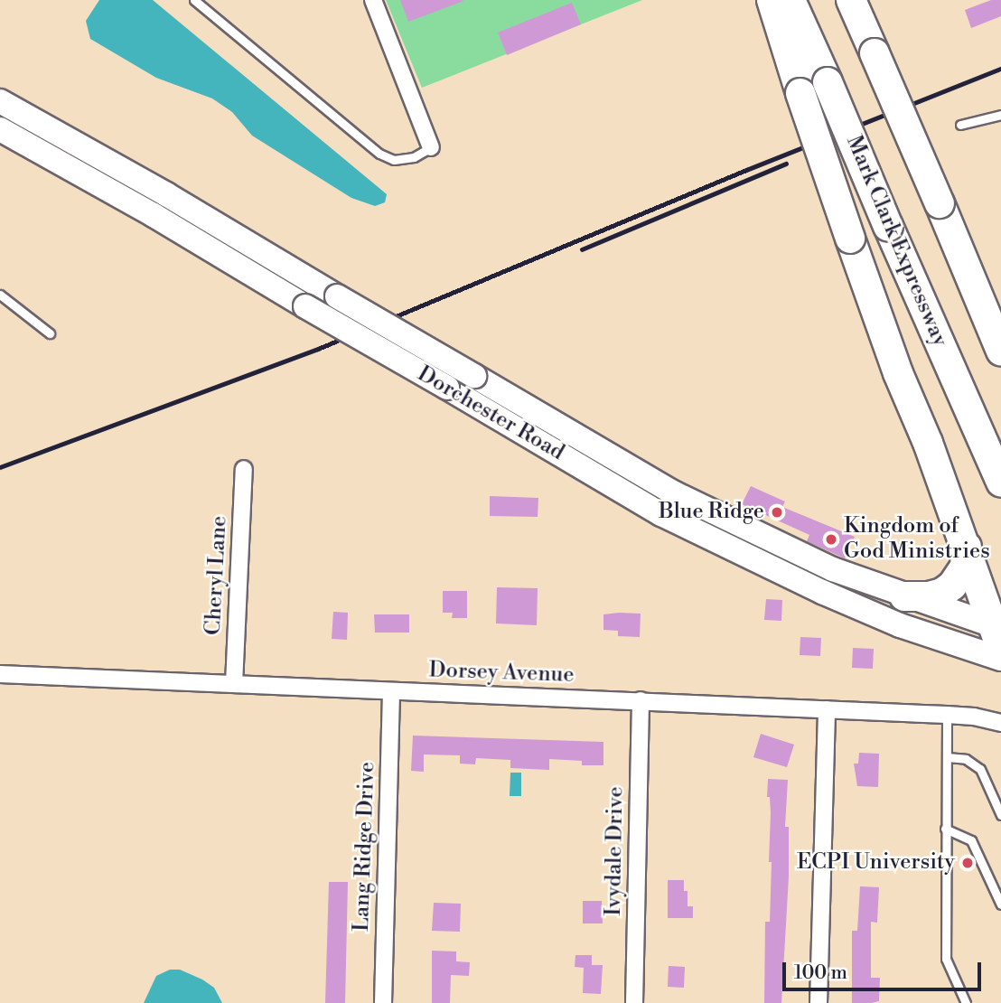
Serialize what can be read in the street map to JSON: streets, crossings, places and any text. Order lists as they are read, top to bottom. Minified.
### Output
{"streets":{"highway":["Mark Clark Expressway"],"main road":["Dorchester Road"],"street":["Cheryl Lane","Dorsey Avenue","Lang Ridge Drive","Ivydale Drive"]},"crossings":[["Cheryl Lane","Dorsey Avenue"],["Dorsey Avenue","Lang Ridge Drive"],["Dorsey Avenue","Ivydale Drive"]],"places":["Blue Ridge","Kingdom of God Ministries","ECPI University"],"scale_bar":"100 m"}
